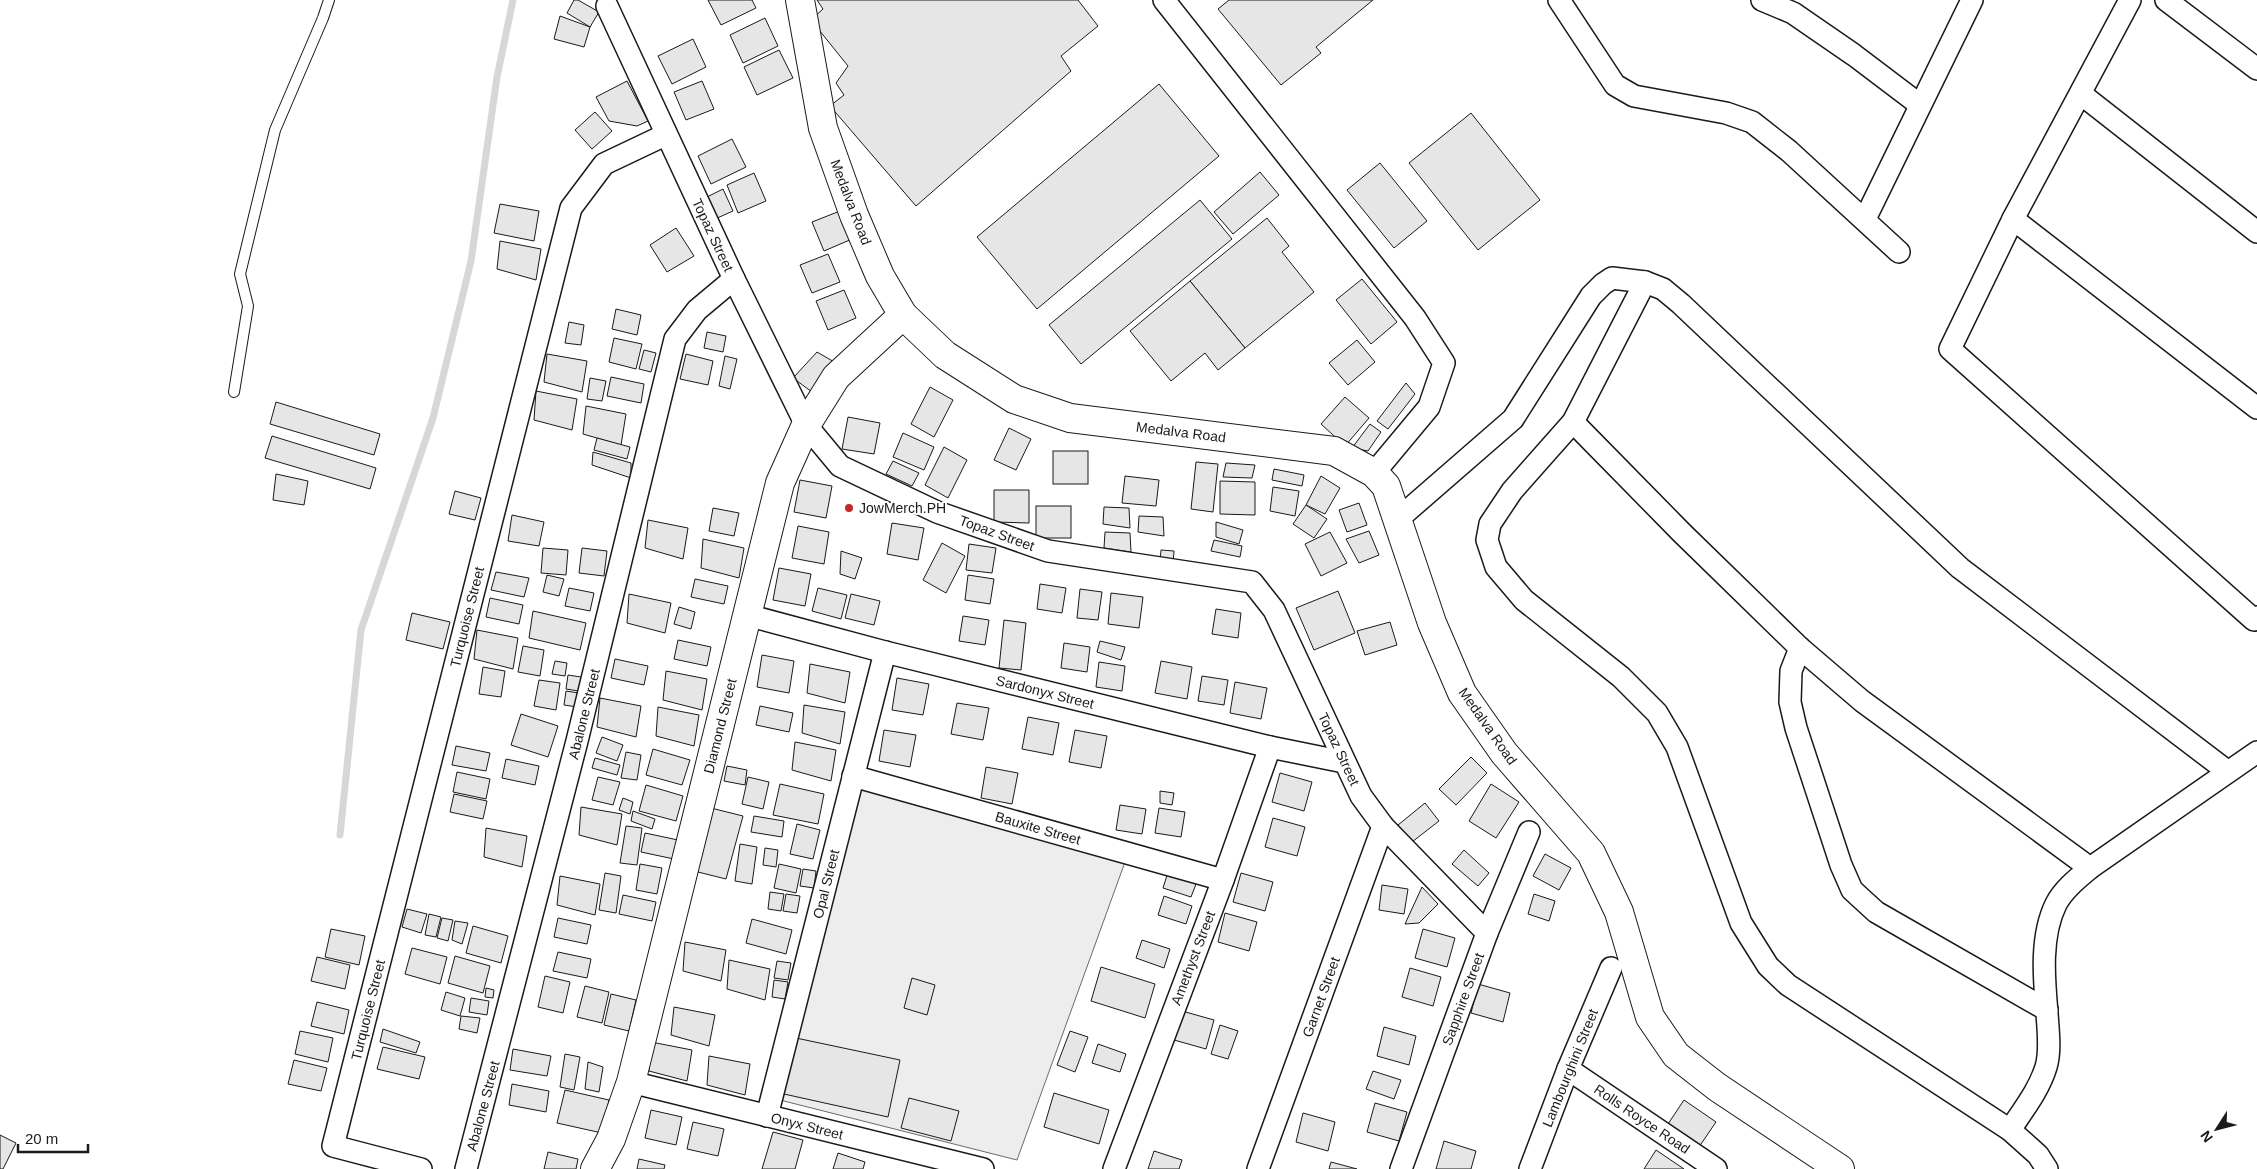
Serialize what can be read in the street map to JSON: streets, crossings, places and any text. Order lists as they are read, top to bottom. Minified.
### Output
{"streets":{"street":["Medalva Road","Topaz Street","Turquoise Street","Sardonyx Street","Abalone Street","Diamond Street","Bauxite Street","Opal Street","Amethyst Street","Garnet Street","Sapphire Street","Lambourghini Street","Rolls Royce Road","Onyx Street"]},"crossings":[["Medalva Road","Diamond Street"],["Topaz Street","Turquoise Street"],["Topaz Street","Sardonyx Street"],["Topaz Street","Abalone Street"],["Topaz Street","Diamond Street"],["Topaz Street","Garnet Street"],["Topaz Street","Sapphire Street"],["Sardonyx Street","Diamond Street"],["Sardonyx Street","Opal Street"],["Sardonyx Street","Amethyst Street"],["Diamond Street","Onyx Street"],["Bauxite Street","Opal Street"],["Bauxite Street","Amethyst Street"],["Opal Street","Onyx Street"],["Lambourghini Street","Rolls Royce Road"]],"places":["JowMerch.PH"],"scale_bar":"20 m","north":"bottom left"}
